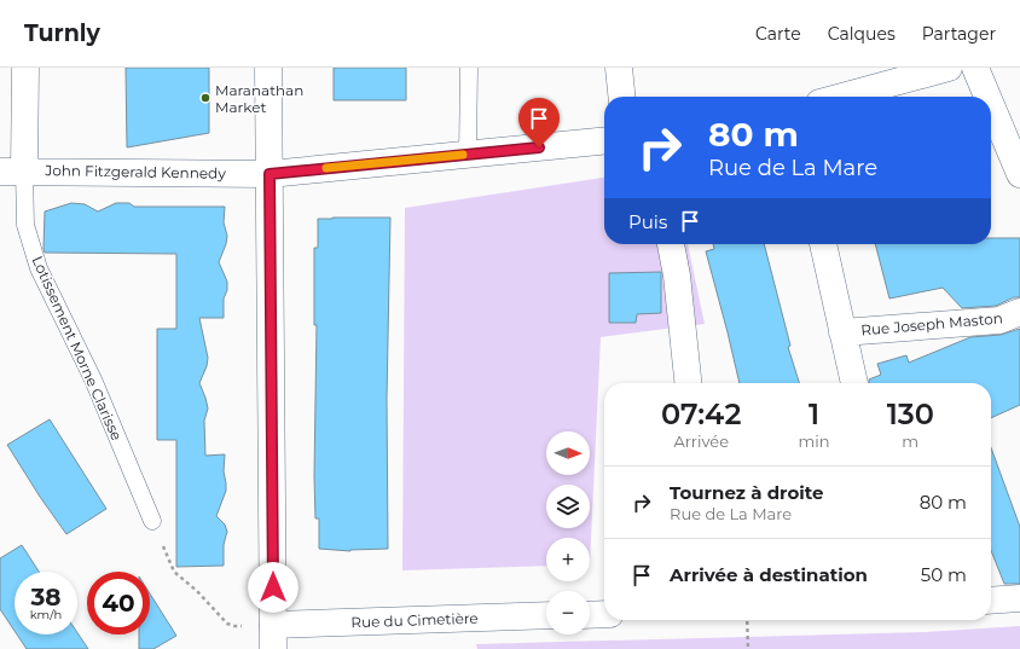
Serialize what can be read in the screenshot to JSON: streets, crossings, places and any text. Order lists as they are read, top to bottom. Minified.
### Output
{"streets":{"street":["John Fitzgerald Kennedy","Rue Joseph Maston","Rue du Cimetière"],"lane":["Lotissement Morne Clarisse"]},"crossings":[["John Fitzgerald Kennedy","Lotissement Morne Clarisse"]],"places":["Maranathan Market"],"north":"right","page":{"header":"Turnly","nav":["Carte","Calques","Partager"],"turn":["80 m","Rue de La Mare"],"then":"Puis","eta":["07:42","Arrivée","1","min","130","m"],"map_buttons":["+","−"],"list":[{"name":"Tournez à droite","note":"Rue de La Mare","value":"80 m"},{"name":"Arrivée à destination","value":"50 m"}],"speed":"38 km/h","limit":"40"}}
